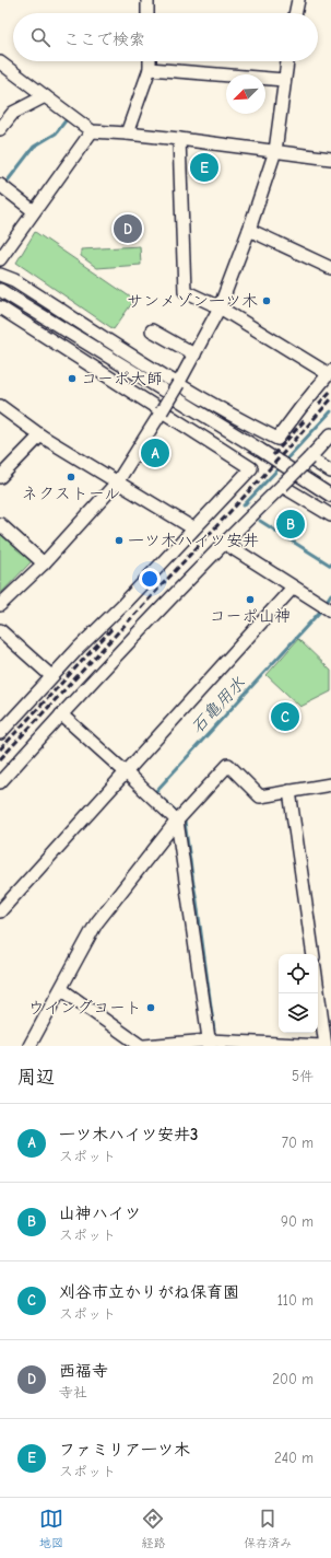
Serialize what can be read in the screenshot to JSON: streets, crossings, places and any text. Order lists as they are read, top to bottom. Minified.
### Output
{"water":["石亀用水"],"places":["サンメゾン一ツ木","コーポ大師","ネクストール","一ツ木ハイツ安井","コーポ山神","ウイングコート"],"north":"bottom left","page":{"search":"ここで検索","pins":["E","D","A","B","C"],"heading":["周辺","5件"],"list":[{"mark":"A","name":"一ツ木ハイツ安井3","note":"スポット","value":"70 m"},{"mark":"B","name":"山神ハイツ","note":"スポット","value":"90 m"},{"mark":"C","name":"刈谷市立かりがね保育園","note":"スポット","value":"110 m"},{"mark":"D","name":"西福寺","note":"寺社","value":"200 m"},{"mark":"E","name":"ファミリア一ツ木","note":"スポット","value":"240 m"}],"nav":["地図","経路","保存済み"]}}
